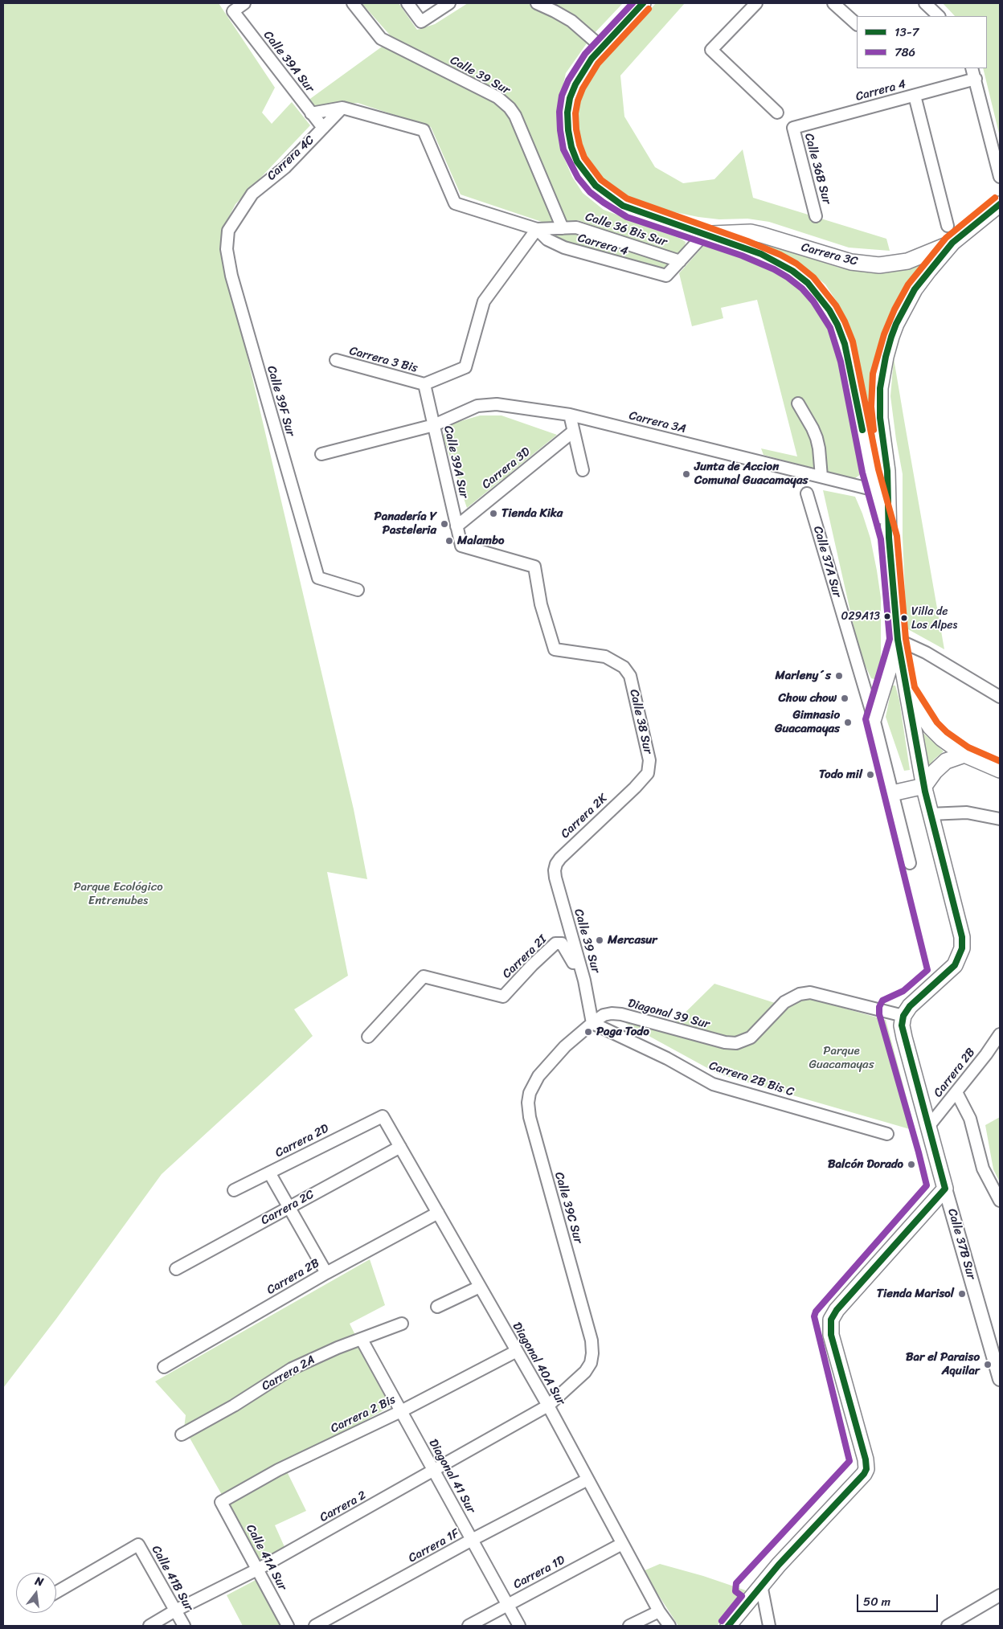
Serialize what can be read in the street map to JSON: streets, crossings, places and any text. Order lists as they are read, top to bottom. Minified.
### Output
{"streets":{"main road":["Carrera 3C","Calle 37B Sur"],"street":["Calle 39A Sur","Calle 39 Sur","Carrera 4","Carrera 4C","Calle 36B Sur","Calle 36 Bis Sur","Carrera 3 Bis","Calle 39F Sur","Carrera 3A","Carrera 3D","Calle 37A Sur","Calle 38 Sur","Carrera 2K","Carrera 2I","Diagonal 39 Sur","Carrera 2B","Carrera 2B Bis C","Carrera 2D","Carrera 2C","Calle 39C Sur","Diagonal 40A Sur","Carrera 2A","Carrera 2 Bis","Diagonal 41 Sur","Carrera 2","Carrera 1F","Calle 41A Sur","Carrera 1D","Calle 41B Sur"]},"crossings":[["Calle 39A Sur","Carrera 4C"],["Calle 39A Sur","Carrera 3 Bis"],["Calle 39A Sur","Carrera 3A"],["Calle 39A Sur","Carrera 3D"],["Calle 39A Sur","Calle 38 Sur"],["Calle 39 Sur","Calle 36 Bis Sur"],["Calle 39 Sur","Carrera 2K"],["Calle 39 Sur","Carrera 2I"],["Calle 39 Sur","Diagonal 39 Sur"],["Calle 39 Sur","Carrera 2B Bis C"],["Calle 39 Sur","Calle 39C Sur"],["Carrera 4","Calle 36B Sur"],["Carrera 4","Calle 36 Bis Sur"],["Carrera 4C","Calle 36 Bis Sur"],["Carrera 4C","Calle 39F Sur"],["Calle 38 Sur","Carrera 2K"],["Diagonal 39 Sur","Carrera 2B Bis C"],["Diagonal 39 Sur","Calle 39C Sur"],["Diagonal 39 Sur","Calle 37B Sur"],["Carrera 2B","Calle 37B Sur"],["Carrera 2B","Diagonal 40A Sur"],["Carrera 2B Bis C","Calle 39C Sur"],["Carrera 2D","Diagonal 40A Sur"],["Carrera 2C","Diagonal 40A Sur"],["Calle 39C Sur","Diagonal 40A Sur"],["Calle 39C Sur","Carrera 2"],["Diagonal 40A Sur","Carrera 2 Bis"],["Diagonal 40A Sur","Carrera 2"],["Diagonal 40A Sur","Carrera 1F"],["Diagonal 40A Sur","Carrera 1D"],["Carrera 2A","Diagonal 41 Sur"],["Carrera 2 Bis","Diagonal 41 Sur"],["Carrera 2 Bis","Calle 41A Sur"],["Diagonal 41 Sur","Carrera 2"],["Diagonal 41 Sur","Carrera 1F"],["Diagonal 41 Sur","Carrera 1D"],["Carrera 2","Calle 41A Sur"],["Carrera 2","Calle 41B Sur"]],"parks":["Parque Ecológico Entrenubes","Parque Guacamayas"],"places":["Junta de Accion Comunal Guacamayas","Tienda Kika","Panadería Y Pasteleria","Malambo","029A13","Villa de Los Alpes","Marleny´s","Chow chow","Gimnasio Guacamayas","Todo mil","Mercasur","Paga Todo","Balcón Dorado","Tienda Marisol","Bar el Paraiso Aquilar"],"lines":["transit line 13-7","transit line 786"],"legend":["13-7","786"],"scale_bar":"50 m","north":"top"}
